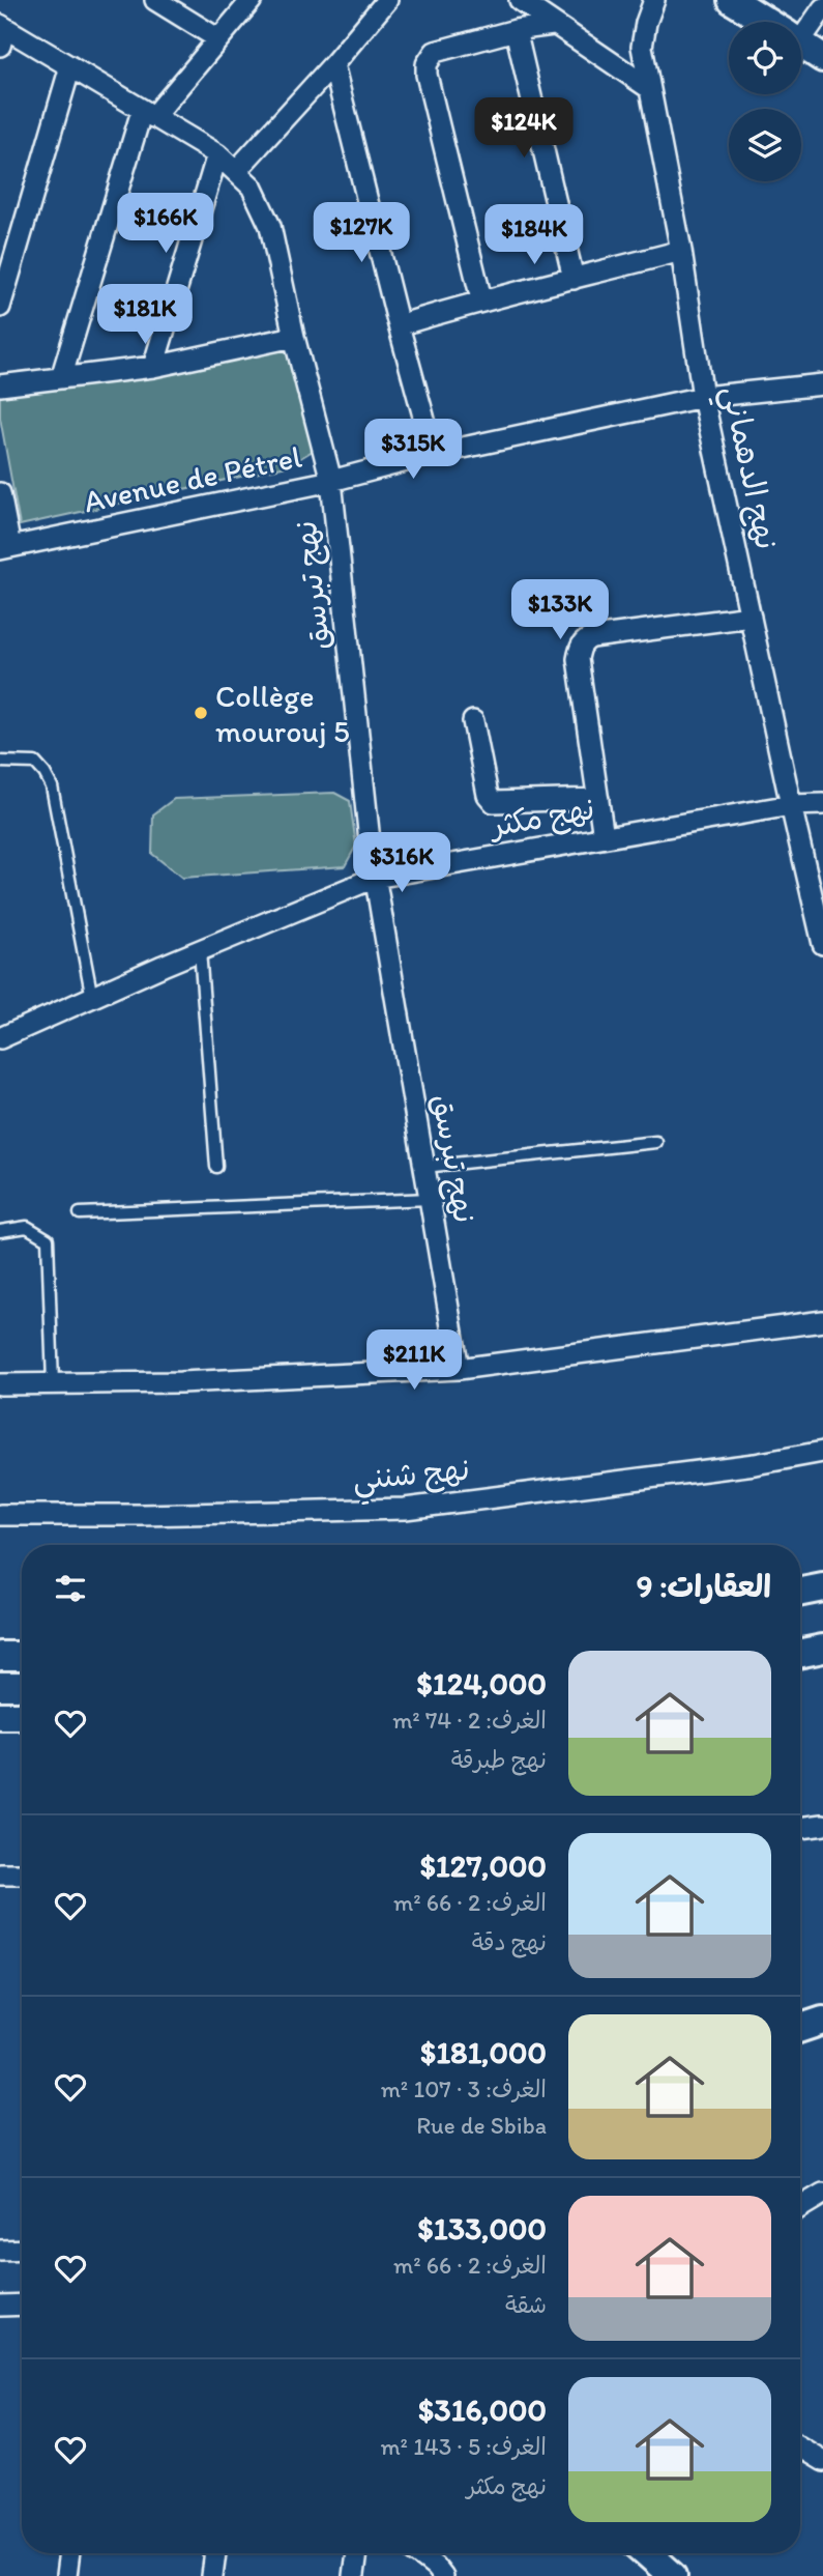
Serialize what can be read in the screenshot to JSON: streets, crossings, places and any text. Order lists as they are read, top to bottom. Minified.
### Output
{"streets":{"street":["نهج الدهماني","Avenue de Pétrel","نهج تبرسق","نهج مكثر","نهج شنني"]},"crossings":[["نهج الدهماني","Avenue de Pétrel"],["نهج الدهماني","نهج مكثر"],["Avenue de Pétrel","نهج تبرسق"],["نهج تبرسق","نهج مكثر"]],"places":["Collège mourouj 5"],"page":{"price":["$124K","$166K","$127K","$184K","$181K","$315K","$133K","$316K","$211K"],"heading":"العقارات: 9","list":[{"name":"$124,000","note":"الغرف: 2 · 74 m² · نهج طبرقة"},{"name":"$127,000","note":"الغرف: 2 · 66 m² · نهج دقة"},{"name":"$181,000","note":"الغرف: 3 · 107 m² · Rue de Sbiba"},{"name":"$133,000","note":"الغرف: 2 · 66 m² · شقة"},{"name":"$316,000","note":"الغرف: 5 · 143 m² · نهج مكثر"}]}}
